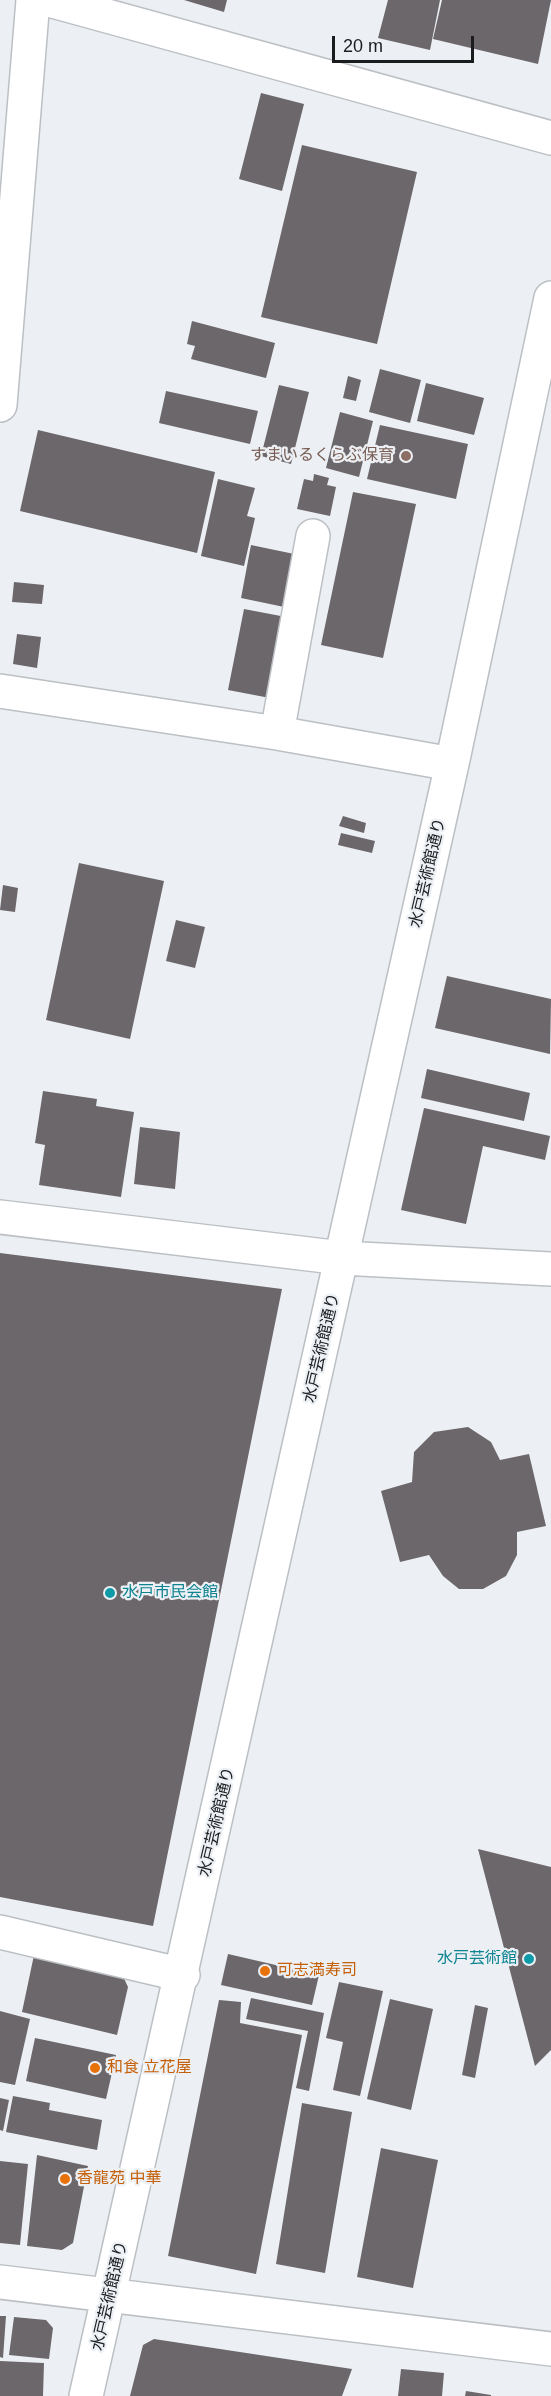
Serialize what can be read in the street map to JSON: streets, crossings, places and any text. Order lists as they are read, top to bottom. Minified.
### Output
{"streets":{"street":["水戸芸術館通り"]},"places":["すまいるくらぶ保育","水戸市民会館","水戸芸術館","可志満寿司","和食 立花屋","香龍苑 中華"],"scale_bar":"20 m"}
